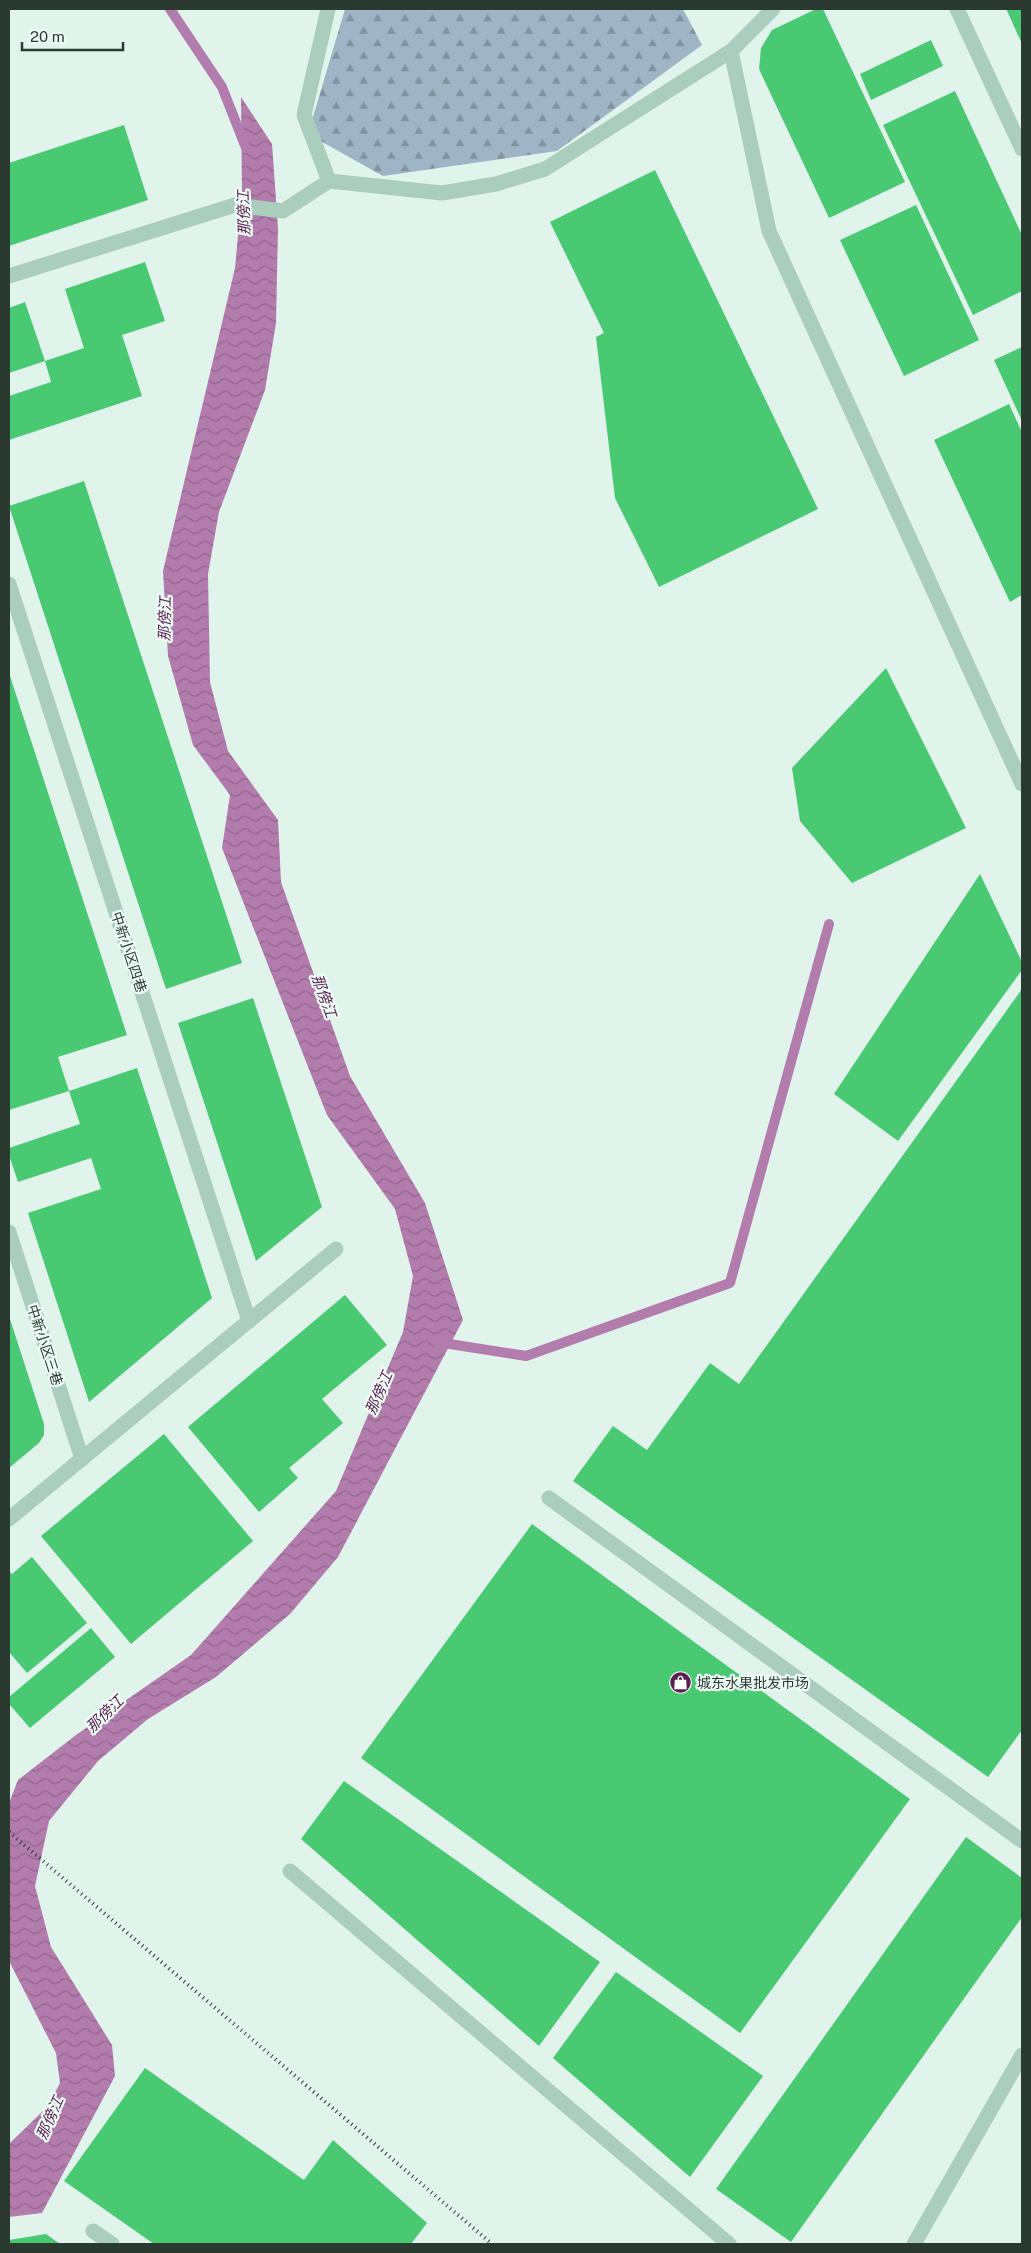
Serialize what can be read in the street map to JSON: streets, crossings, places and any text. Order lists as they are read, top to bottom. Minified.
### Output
{"streets":{"street":["中新小区四巷","中新小区三巷"]},"water":["那傍江"],"places":{"shop":["城东水果批发市场"]},"scale_bar":"20 m"}
